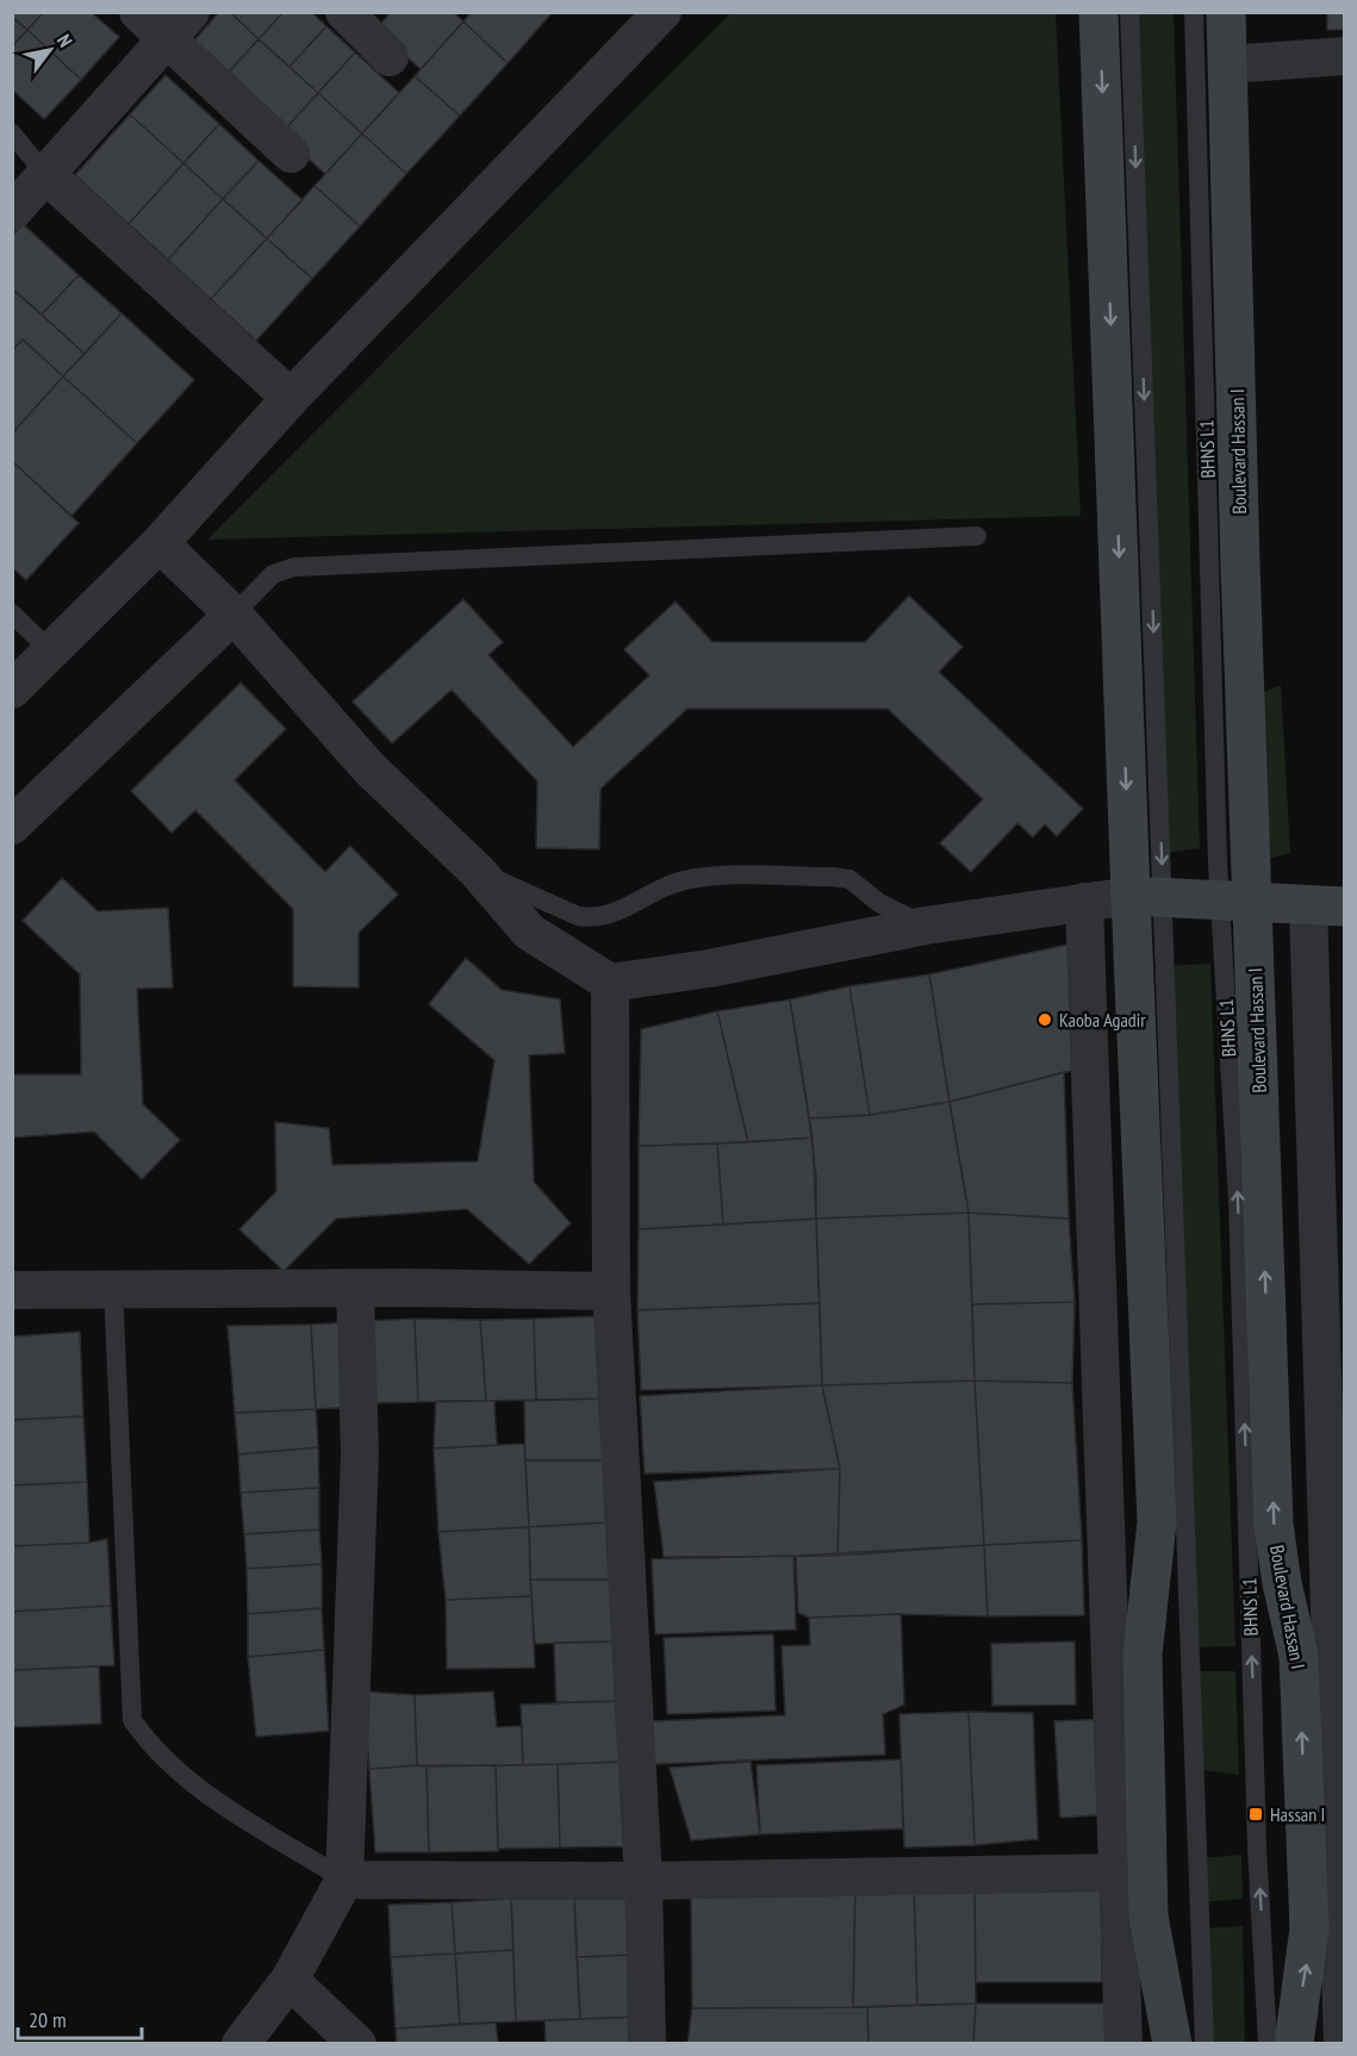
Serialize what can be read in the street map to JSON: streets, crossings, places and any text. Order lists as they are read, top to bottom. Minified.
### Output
{"streets":{"main road":["Boulevard Hassan I"],"lane":["BHNS L1"]},"crossings":[["BHNS L1","Boulevard Hassan I"]],"places":{"other":["Kaoba Agadir"],"transit":["Hassan I"]},"scale_bar":"20 m","north":"top right"}
